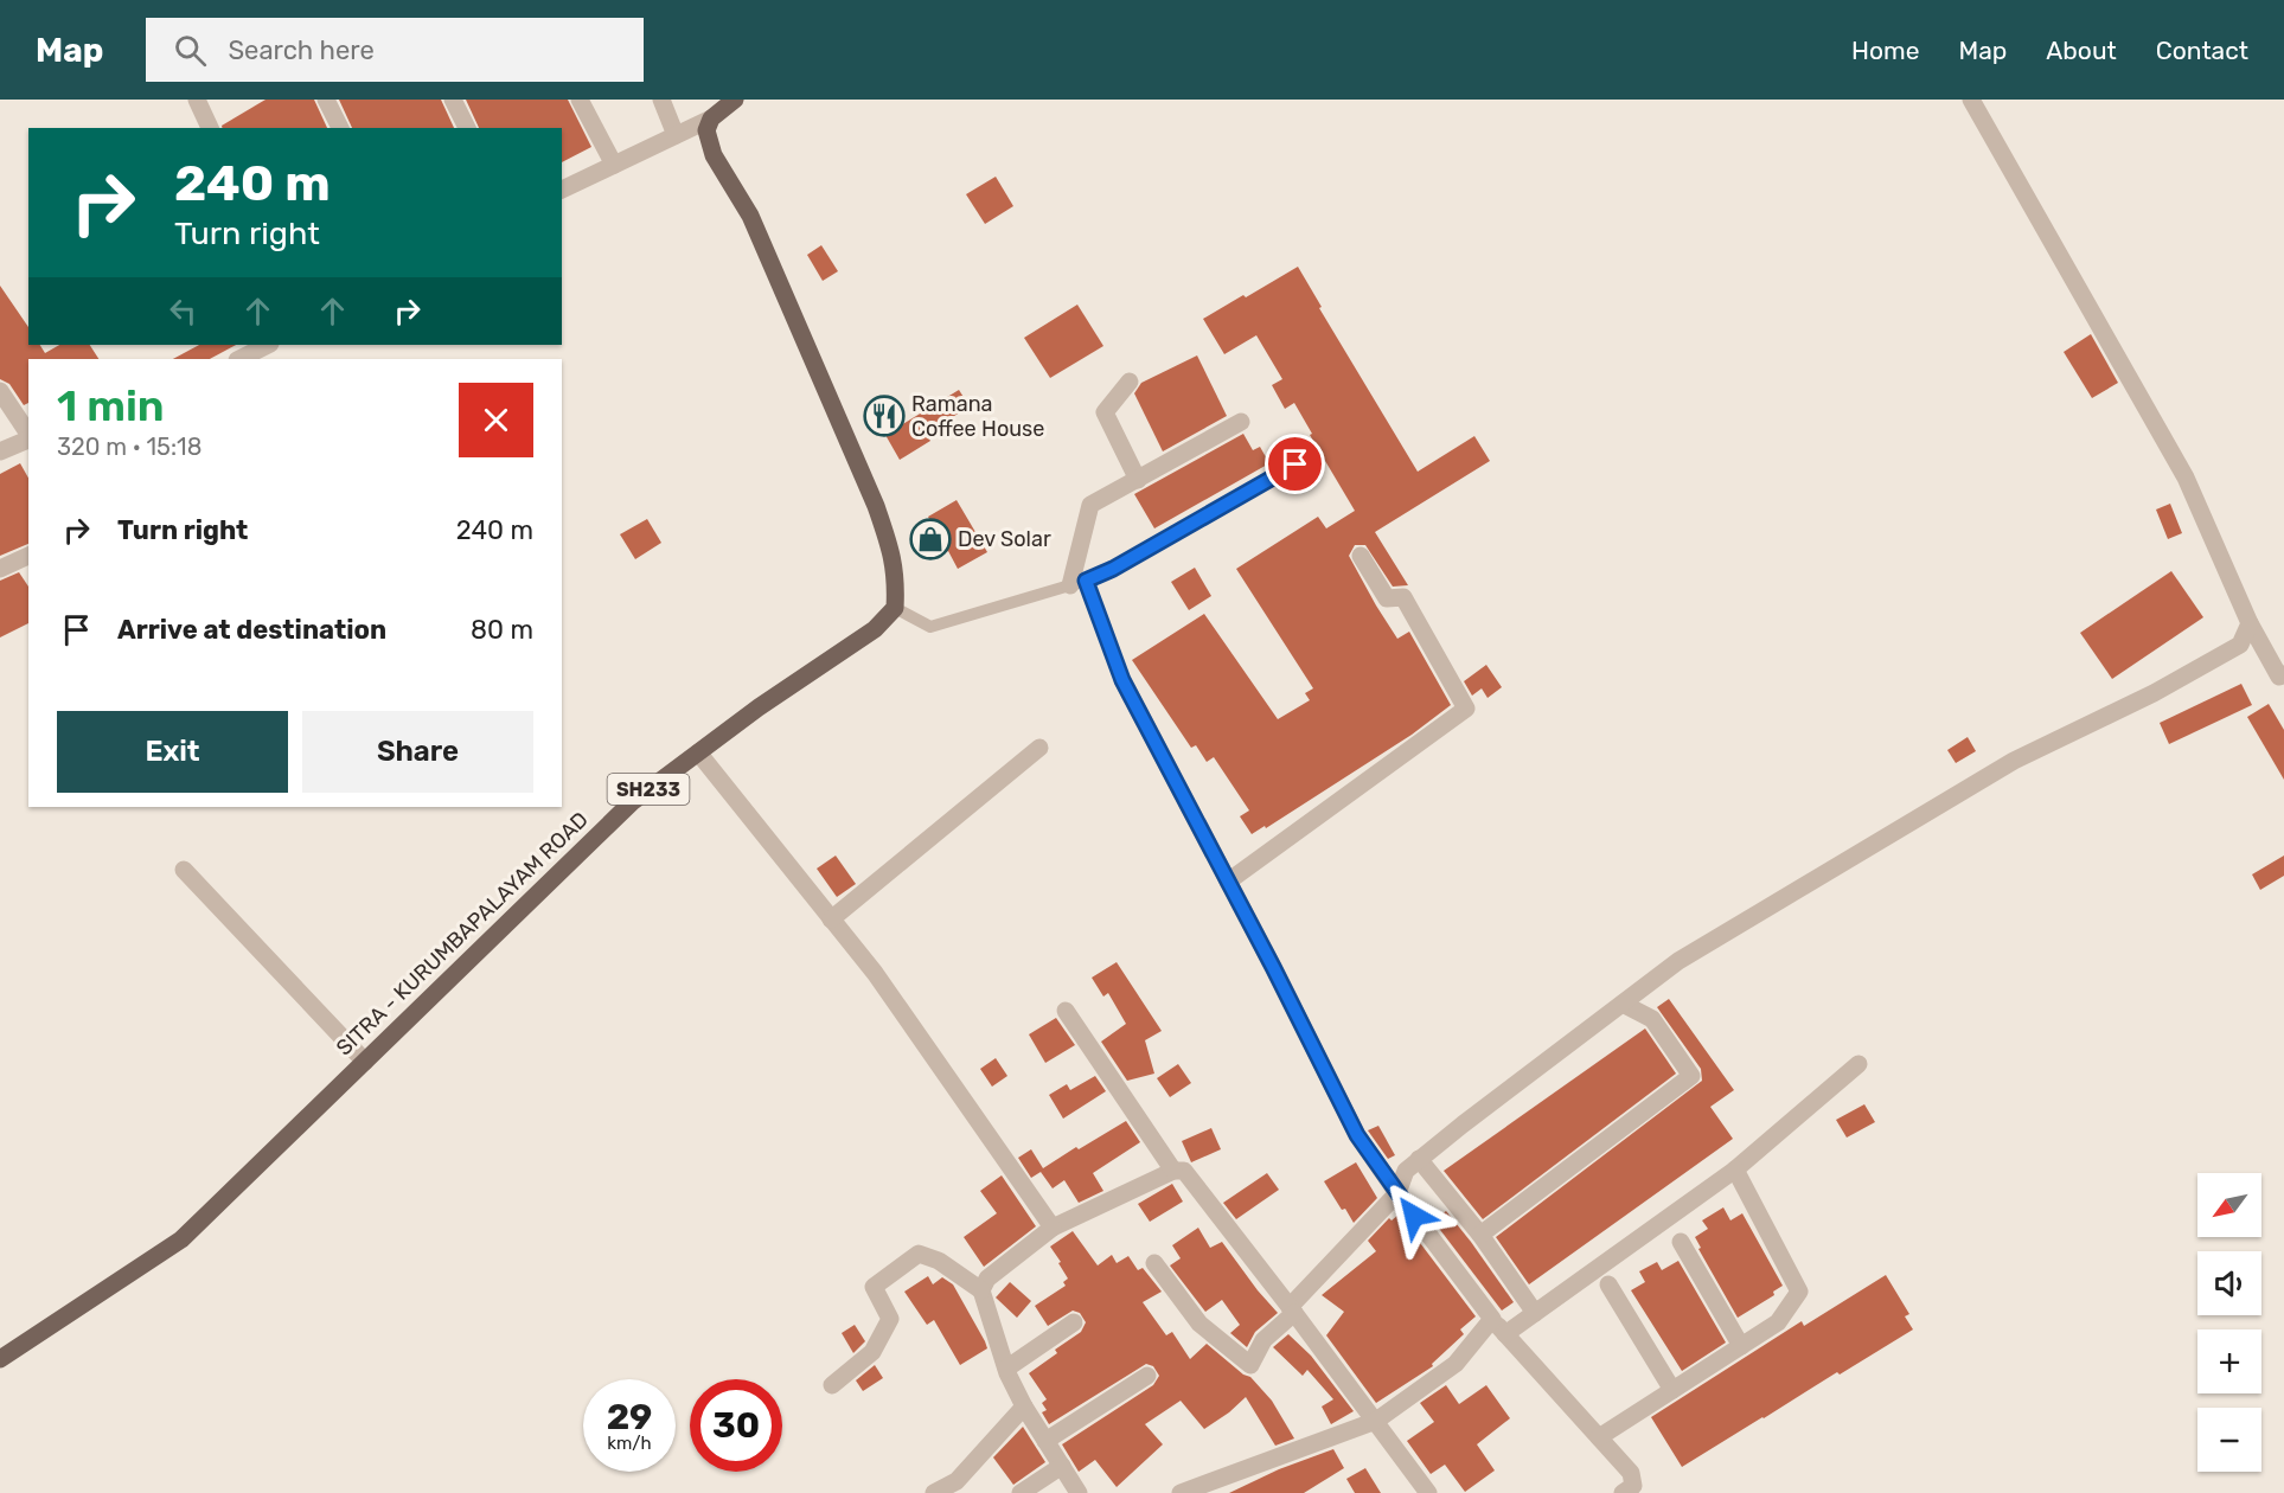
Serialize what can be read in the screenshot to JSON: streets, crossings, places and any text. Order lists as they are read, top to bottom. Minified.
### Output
{"streets":{"main road":["SH233","SITRA - KURUMBAPALAYAM ROAD"]},"places":{"restaurant":["Ramana Coffee House"],"shop":["Dev Solar"]},"north":"bottom left","page":{"header":"Map","search":"Search here","nav":["Home","Map","About","Contact"],"turn":["240 m","Turn right"],"heading":["1 min","320 m · 15:18"],"list":[{"name":"Turn right","value":"240 m"},{"name":"Arrive at destination","value":"80 m"}],"buttons":["Exit","Share"],"map_buttons":["+","−"],"speed":"29 km/h","limit":"30"}}
